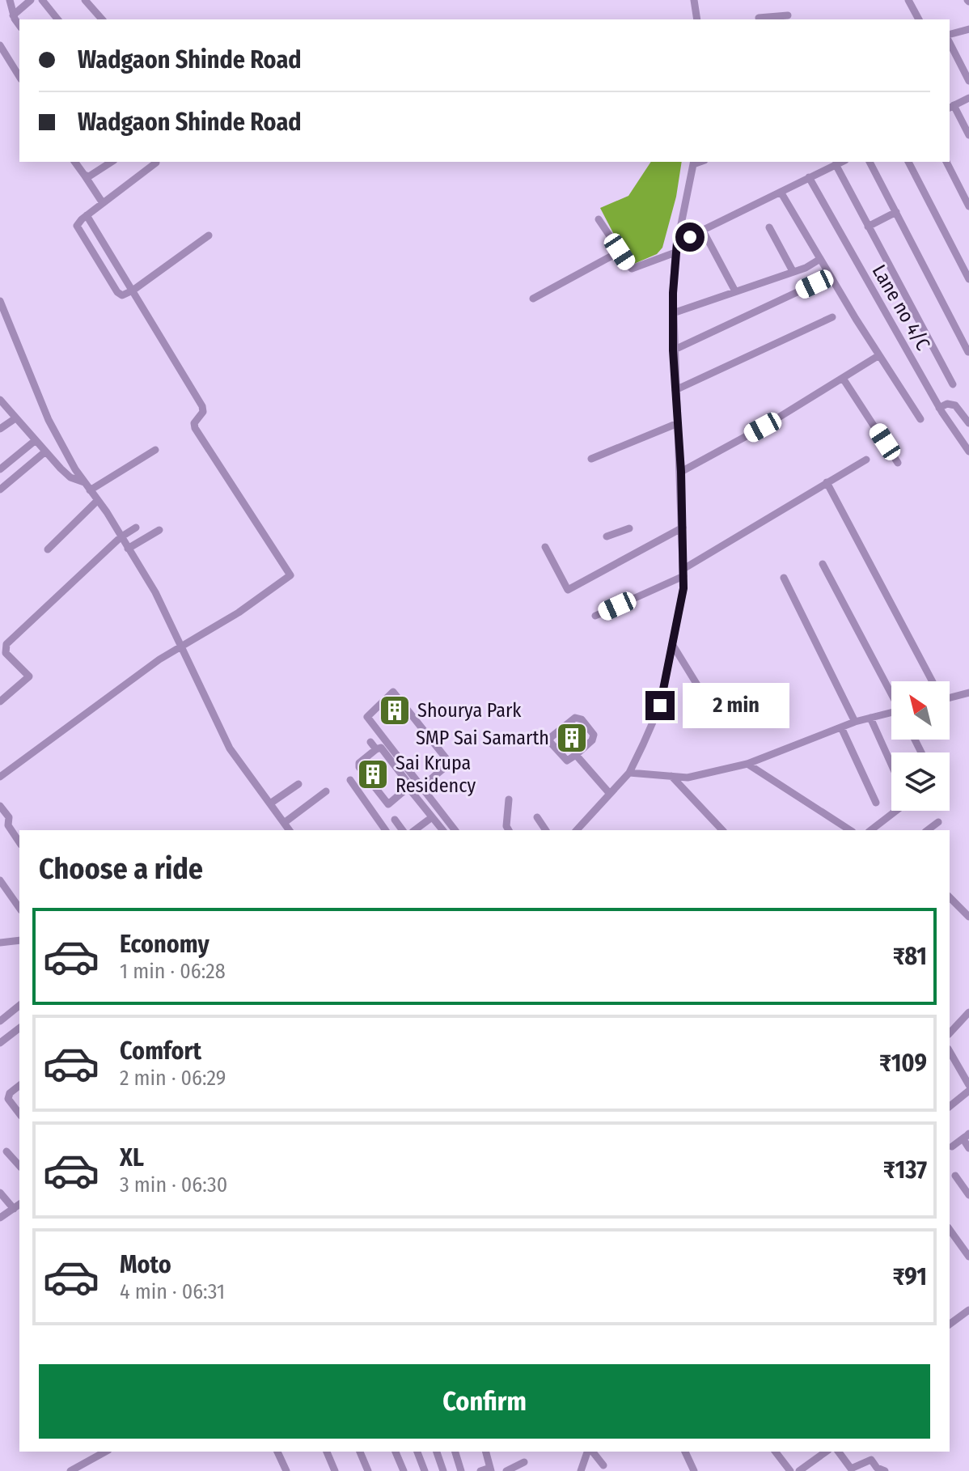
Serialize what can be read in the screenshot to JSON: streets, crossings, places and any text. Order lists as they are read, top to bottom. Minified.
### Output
{"streets":{"street":["Lane no 4/C"]},"places":{"building":["Shourya Park","SMP Sai Samarth","Sai Krupa Residency"]},"north":"top left","page":{"banner":["Wadgaon Shinde Road","Wadgaon Shinde Road"],"bubble":"2 min","heading":"Choose a ride","list":[{"name":"Economy","note":"1 min · 06:28","value":"₹81"},{"name":"Comfort","note":"2 min · 06:29","value":"₹109"},{"name":"XL","note":"3 min · 06:30","value":"₹137"},{"name":"Moto","note":"4 min · 06:31","value":"₹91"}],"buttons":"Confirm"}}
